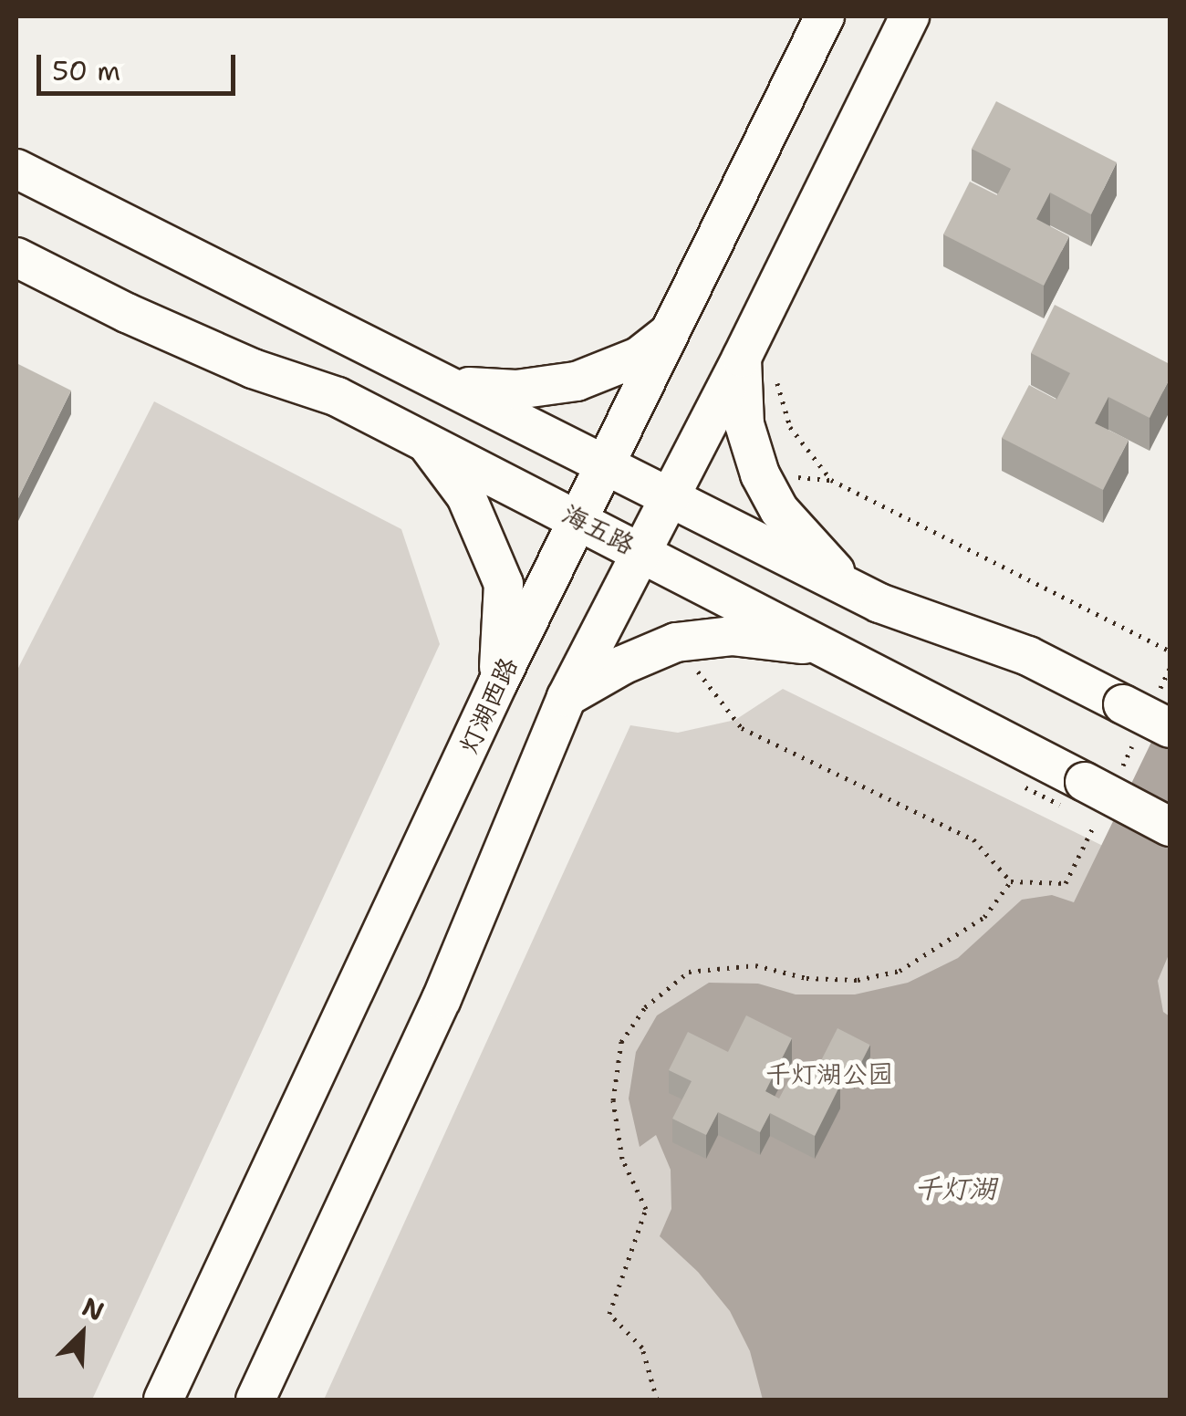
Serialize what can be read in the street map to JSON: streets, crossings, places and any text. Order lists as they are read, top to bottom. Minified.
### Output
{"streets":{"main road":["海五路","灯湖西路"]},"crossings":[["海五路","灯湖西路"]],"water":["千灯湖"],"parks":["千灯湖公园"],"scale_bar":"50 m","north":"top right"}
